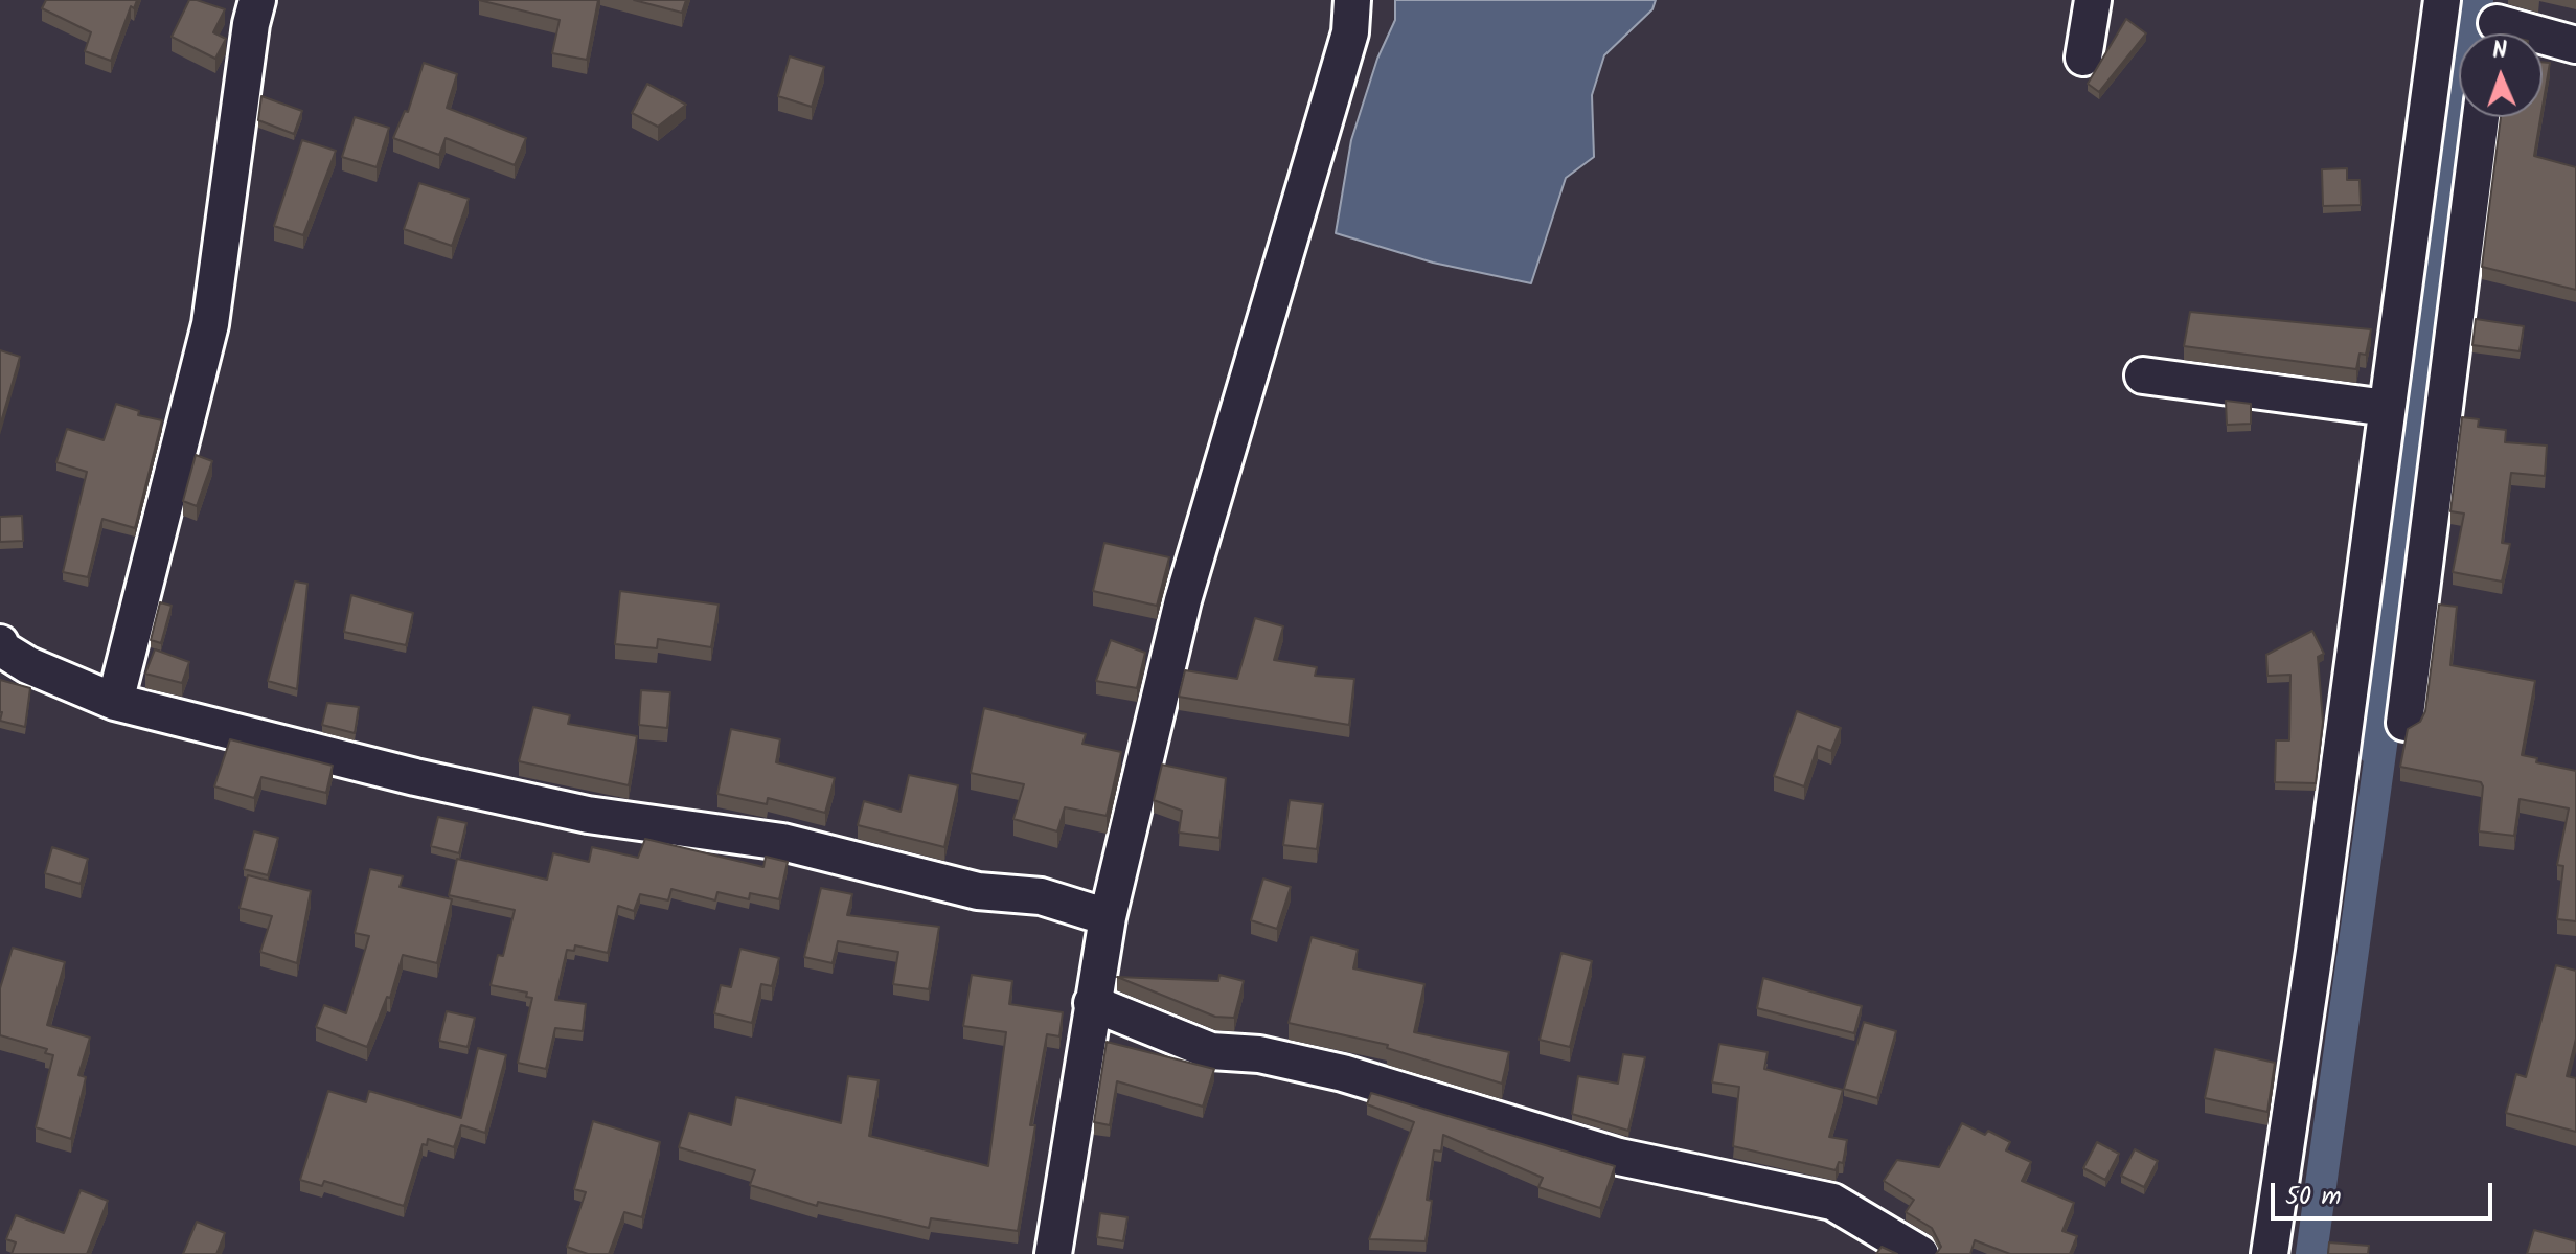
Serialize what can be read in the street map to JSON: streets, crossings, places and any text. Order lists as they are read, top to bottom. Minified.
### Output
{"scale_bar":"50 m","north":"top"}
